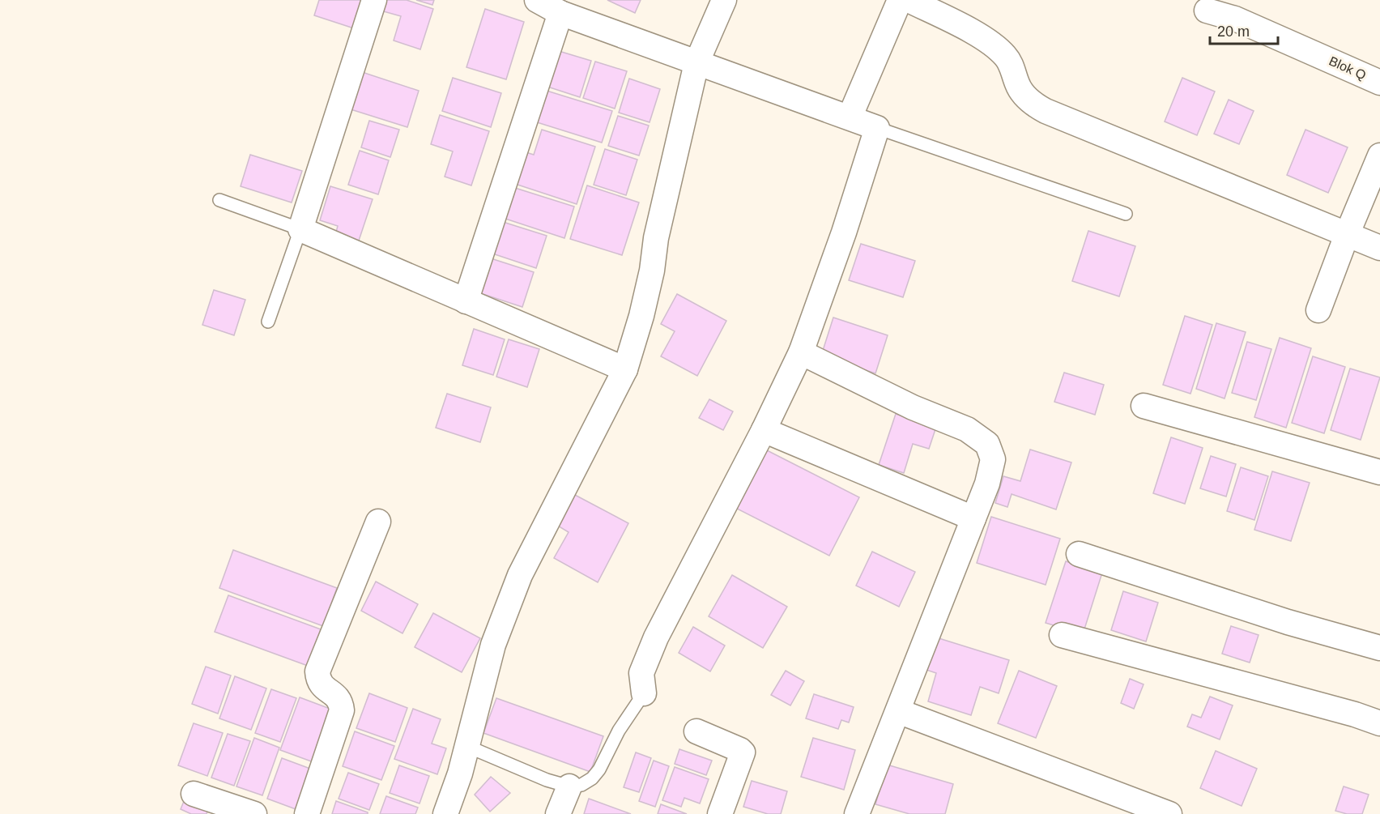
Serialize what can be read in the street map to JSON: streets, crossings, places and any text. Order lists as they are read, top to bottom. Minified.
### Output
{"streets":{"street":["Blok Q"]},"scale_bar":"20 m"}
